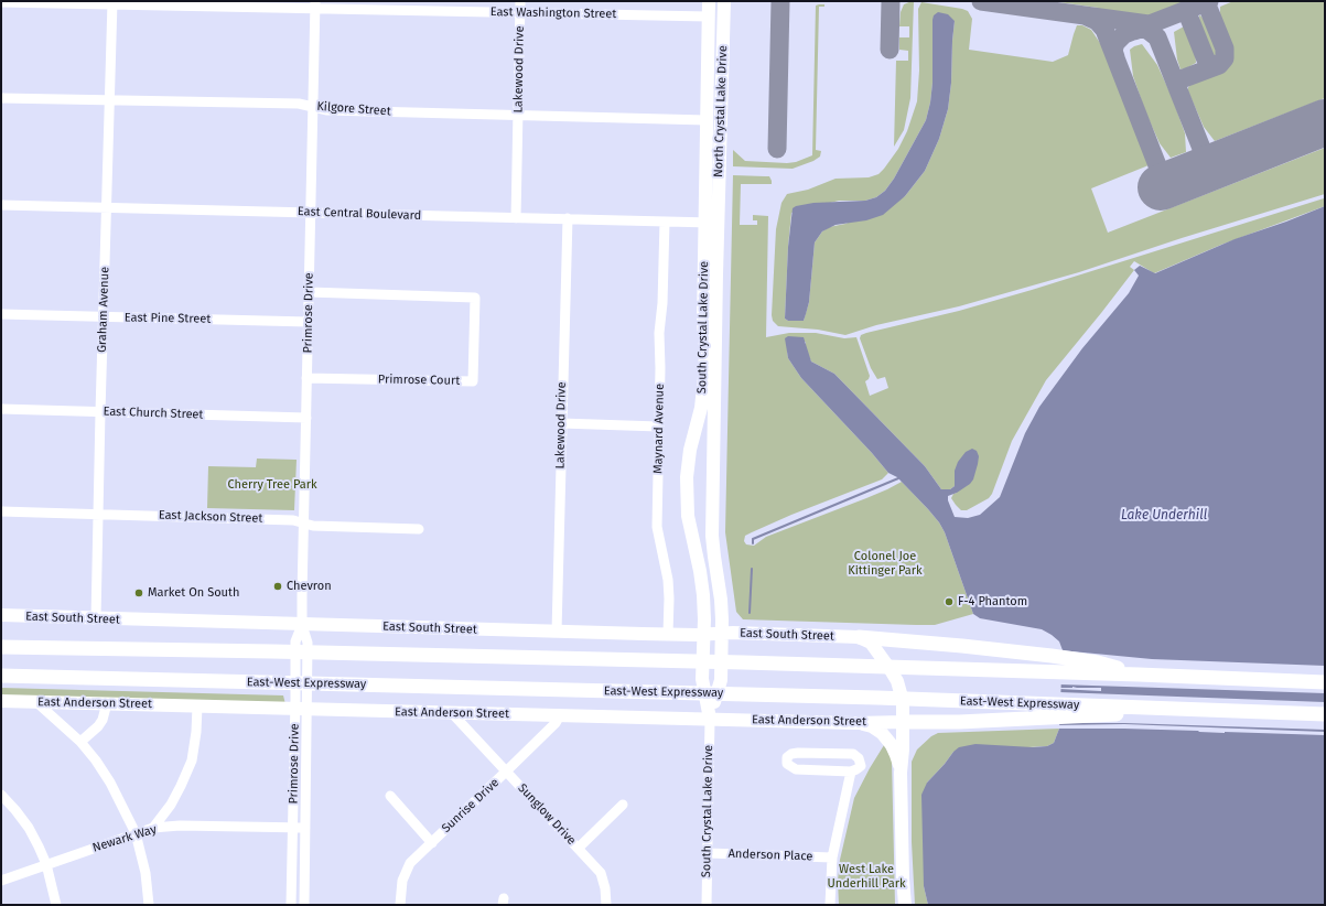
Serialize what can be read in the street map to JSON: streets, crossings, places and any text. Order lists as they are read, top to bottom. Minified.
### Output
{"streets":{"highway":["East-West Expressway"],"main road":["North Crystal Lake Drive","South Crystal Lake Drive","East South Street","East Anderson Street"],"street":["East Washington Street","Lakewood Drive","Kilgore Street","East Central Boulevard","Graham Avenue","Primrose Drive","East Pine Street","Primrose Court","East Church Street","Maynard Avenue","East Jackson Street","Sunrise Drive","Sunglow Drive","Newark Way","Anderson Place"]},"crossings":[["East Washington Street","Lakewood Drive"],["East Washington Street","North Crystal Lake Drive"],["East Washington Street","Graham Avenue"],["East Washington Street","Primrose Drive"],["Lakewood Drive","Kilgore Street"],["Lakewood Drive","East Central Boulevard"],["Lakewood Drive","East South Street"],["Kilgore Street","North Crystal Lake Drive"],["Kilgore Street","Graham Avenue"],["Kilgore Street","Primrose Drive"],["North Crystal Lake Drive","East Central Boulevard"],["North Crystal Lake Drive","South Crystal Lake Drive"],["East Central Boulevard","Graham Avenue"],["East Central Boulevard","Primrose Drive"],["East Central Boulevard","South Crystal Lake Drive"],["East Central Boulevard","Maynard Avenue"],["Graham Avenue","East Pine Street"],["Graham Avenue","East Church Street"],["Graham Avenue","East Jackson Street"],["Graham Avenue","East South Street"],["Primrose Drive","East Pine Street"],["Primrose Drive","Primrose Court"],["Primrose Drive","East Church Street"],["Primrose Drive","East Jackson Street"],["Primrose Drive","East South Street"],["Primrose Drive","East Anderson Street"],["Primrose Drive","Newark Way"],["South Crystal Lake Drive","East South Street"],["South Crystal Lake Drive","East Anderson Street"],["South Crystal Lake Drive","Anderson Place"],["Maynard Avenue","East South Street"],["East Anderson Street","Sunrise Drive"],["East Anderson Street","Sunglow Drive"],["Sunrise Drive","Sunglow Drive"]],"water":["Lake Underhill"],"parks":["Cherry Tree Park","Colonel Joe Kittinger Park","West Lake Underhill Park"],"places":["Chevron","Market On South","F-4 Phantom"]}
